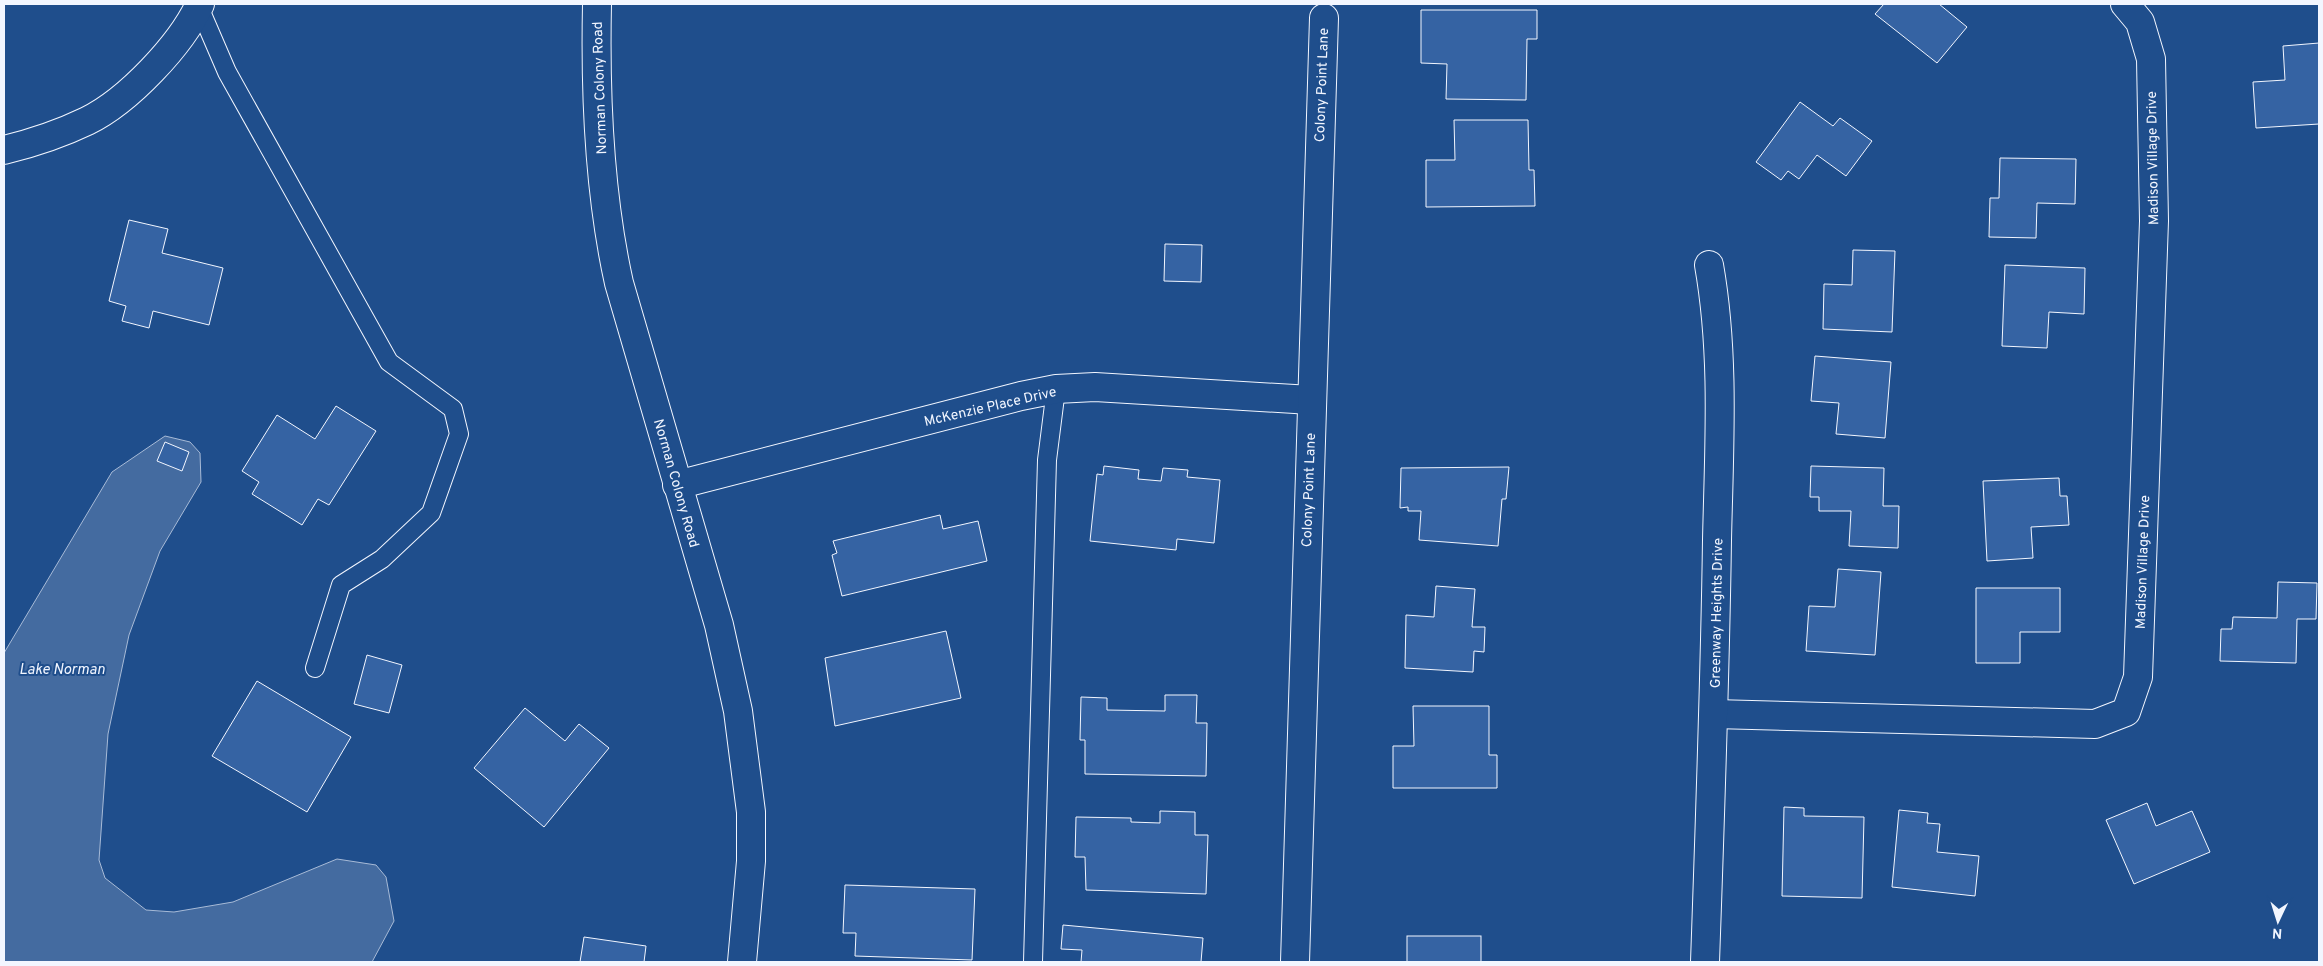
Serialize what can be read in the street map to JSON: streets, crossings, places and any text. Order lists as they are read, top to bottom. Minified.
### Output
{"streets":{"street":["Colony Point Lane","Norman Colony Road","Madison Village Drive","McKenzie Place Drive","Greenway Heights Drive"]},"crossings":[["Colony Point Lane","McKenzie Place Drive"],["Norman Colony Road","McKenzie Place Drive"],["Madison Village Drive","Greenway Heights Drive"]],"water":["Lake Norman"],"north":"bottom"}
